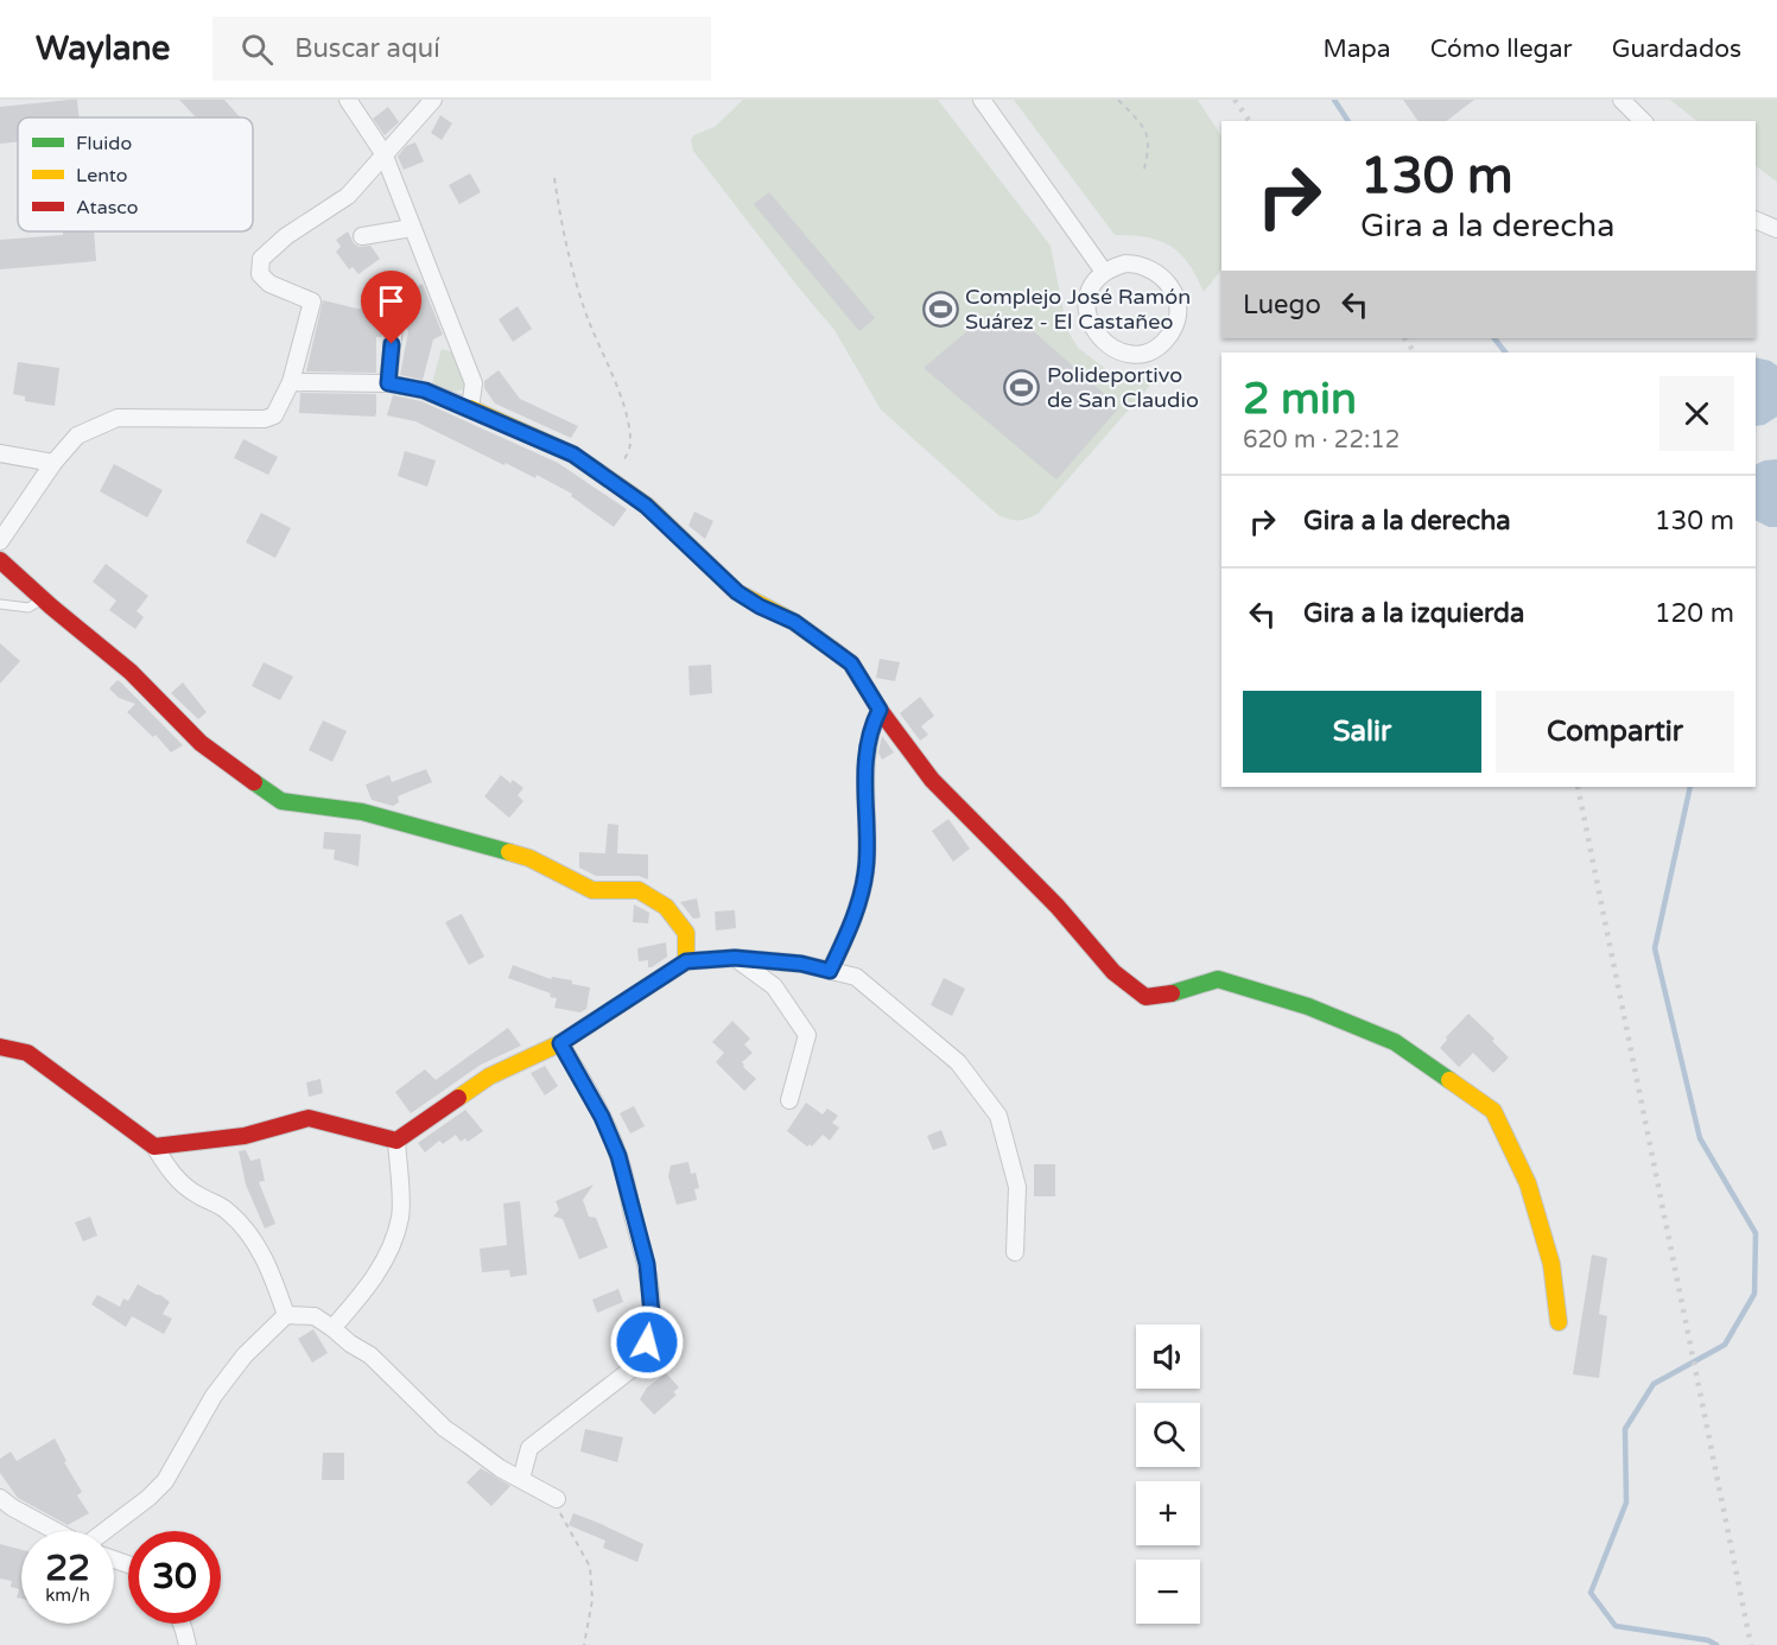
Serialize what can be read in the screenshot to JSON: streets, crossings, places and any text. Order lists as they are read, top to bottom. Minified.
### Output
{"places":{"sports":["Complejo José Ramón Suárez - El Castañeo","Polideportivo de San Claudio"]},"legend":["Fluido","Lento","Atasco"],"page":{"header":"Waylane","search":"Buscar aquí","nav":["Mapa","Cómo llegar","Guardados"],"turn":["130 m","Gira a la derecha"],"then":"Luego","heading":["2 min","620 m · 22:12"],"list":[{"name":"Gira a la derecha","value":"130 m"},{"name":"Gira a la izquierda","value":"120 m"}],"buttons":["Salir","Compartir"],"map_buttons":["+","−"],"speed":"22 km/h","limit":"30"}}
